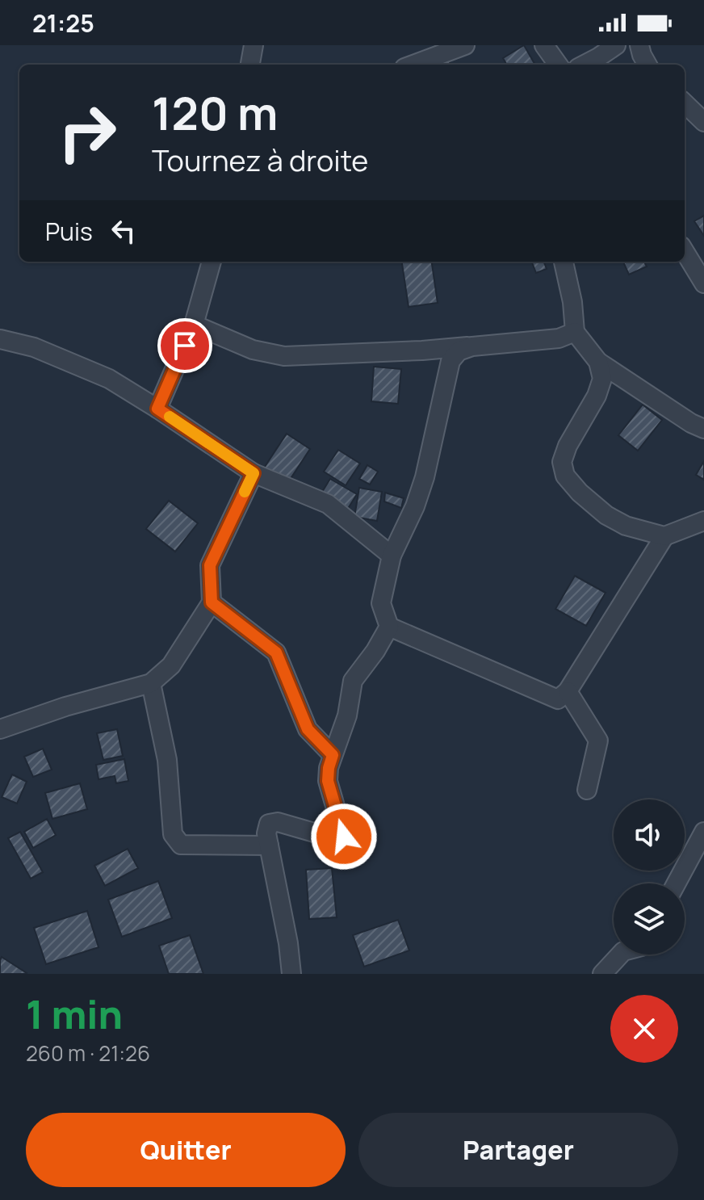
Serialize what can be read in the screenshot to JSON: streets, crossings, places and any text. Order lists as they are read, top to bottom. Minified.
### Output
{"page":{"status":"21:25","turn":["120 m","Tournez à droite"],"then":"Puis","heading":["1 min","260 m · 21:26"],"buttons":["Quitter","Partager"]}}
